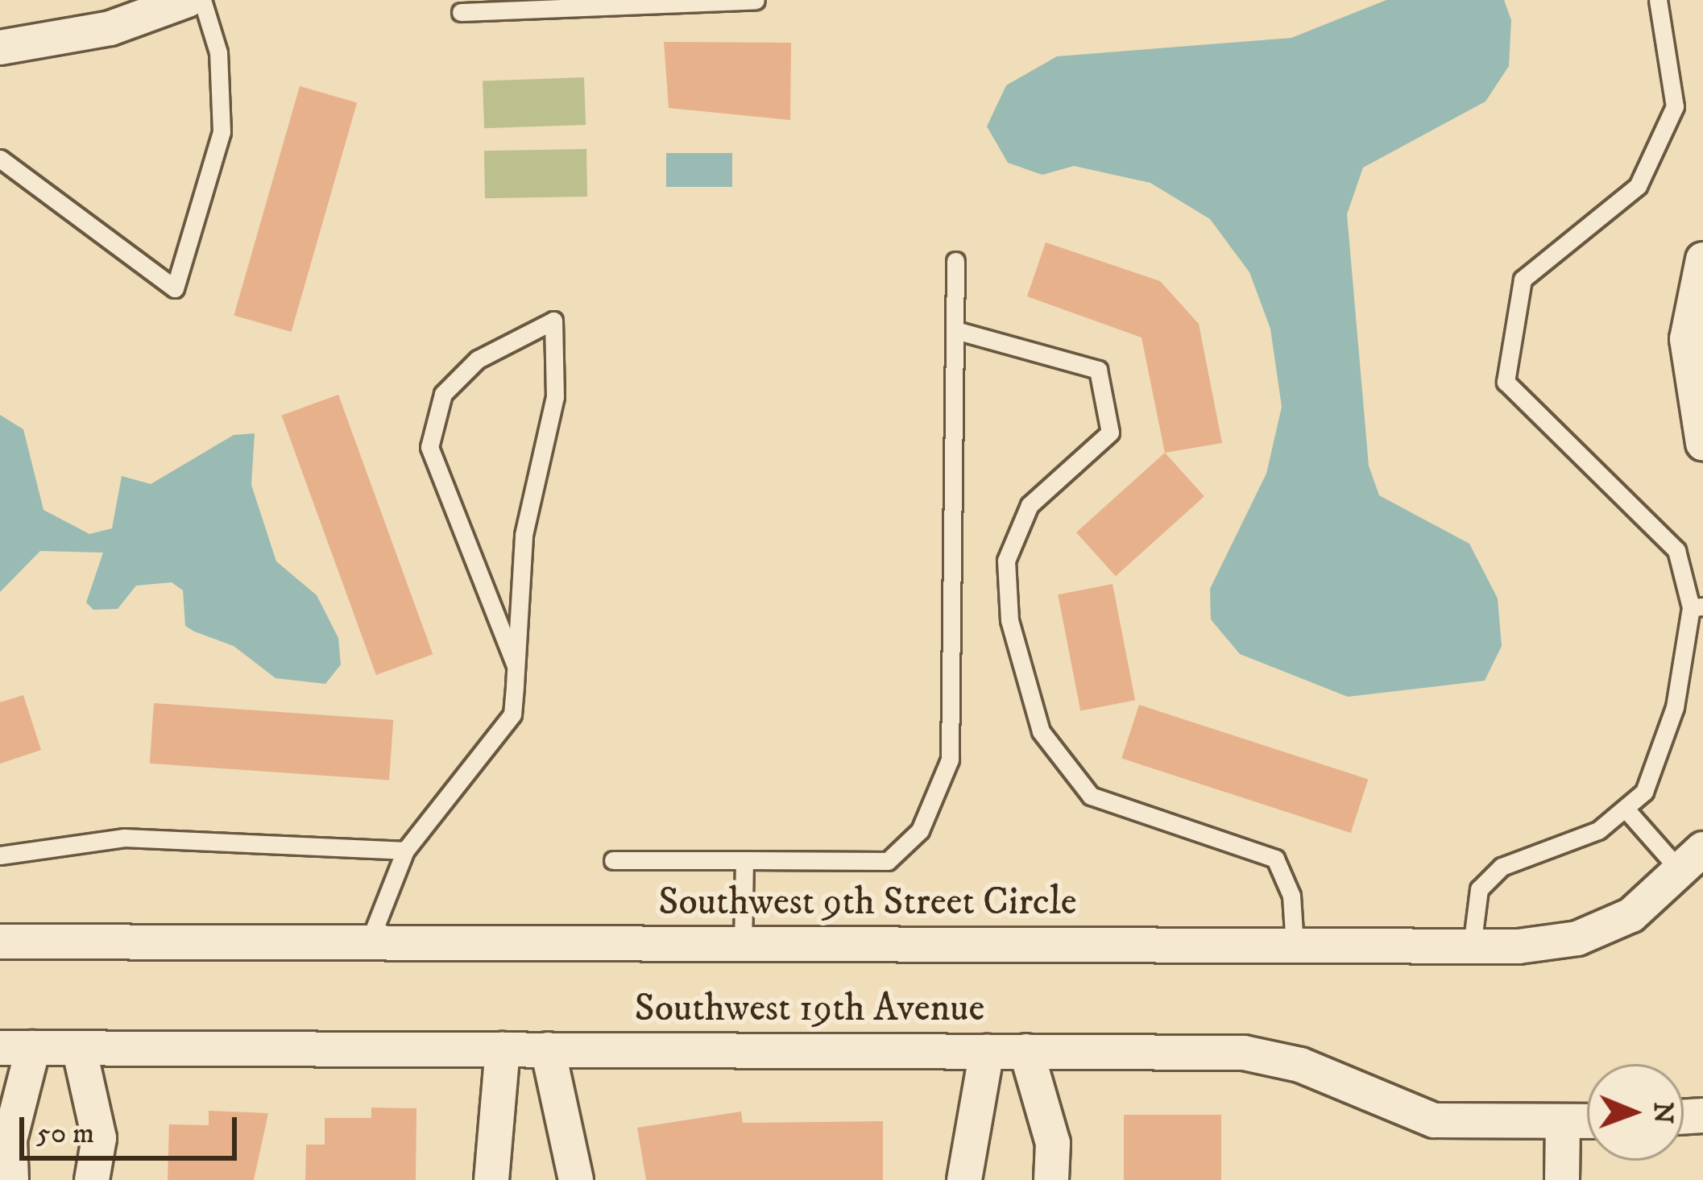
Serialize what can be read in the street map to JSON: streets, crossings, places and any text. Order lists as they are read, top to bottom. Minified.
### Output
{"streets":{"street":["Southwest 9th Street Circle","Southwest 19th Avenue"]},"scale_bar":"50 m","north":"right"}
